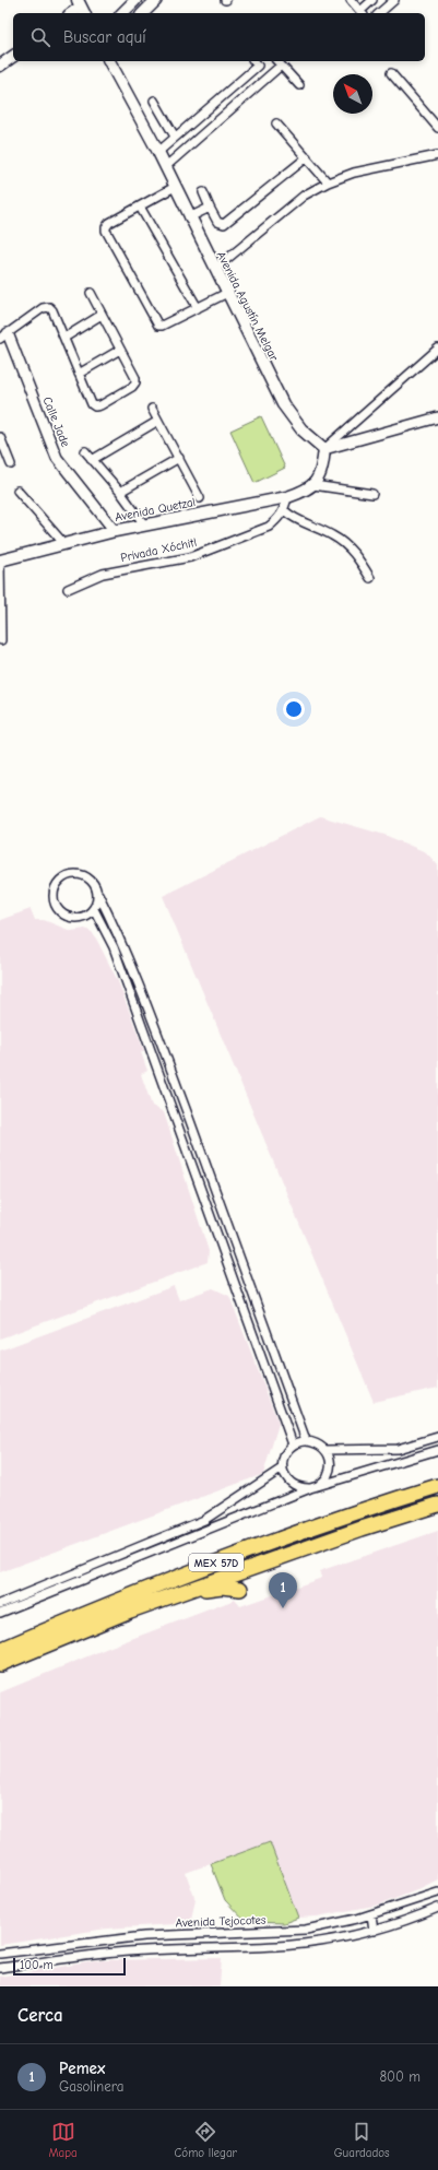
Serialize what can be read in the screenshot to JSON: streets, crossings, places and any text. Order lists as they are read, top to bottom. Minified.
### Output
{"streets":{"highway":["MEX 57D"],"main road":["Avenida Agustín Melgar","Avenida Quetzal"],"street":["Calle Jade","Privada Xóchitl","Avenida Tejocotes"]},"crossings":[["Calle Jade","Avenida Quetzal"],["Avenida Quetzal","Privada Xóchitl"]],"scale_bar":"100 m","north":"top left","page":{"search":"Buscar aquí","pins":"1","scale":"100 m","heading":"Cerca","list":[{"mark":"1","name":"Pemex","note":"Gasolinera","value":"800 m"}],"nav":["Mapa","Cómo llegar","Guardados"]}}
